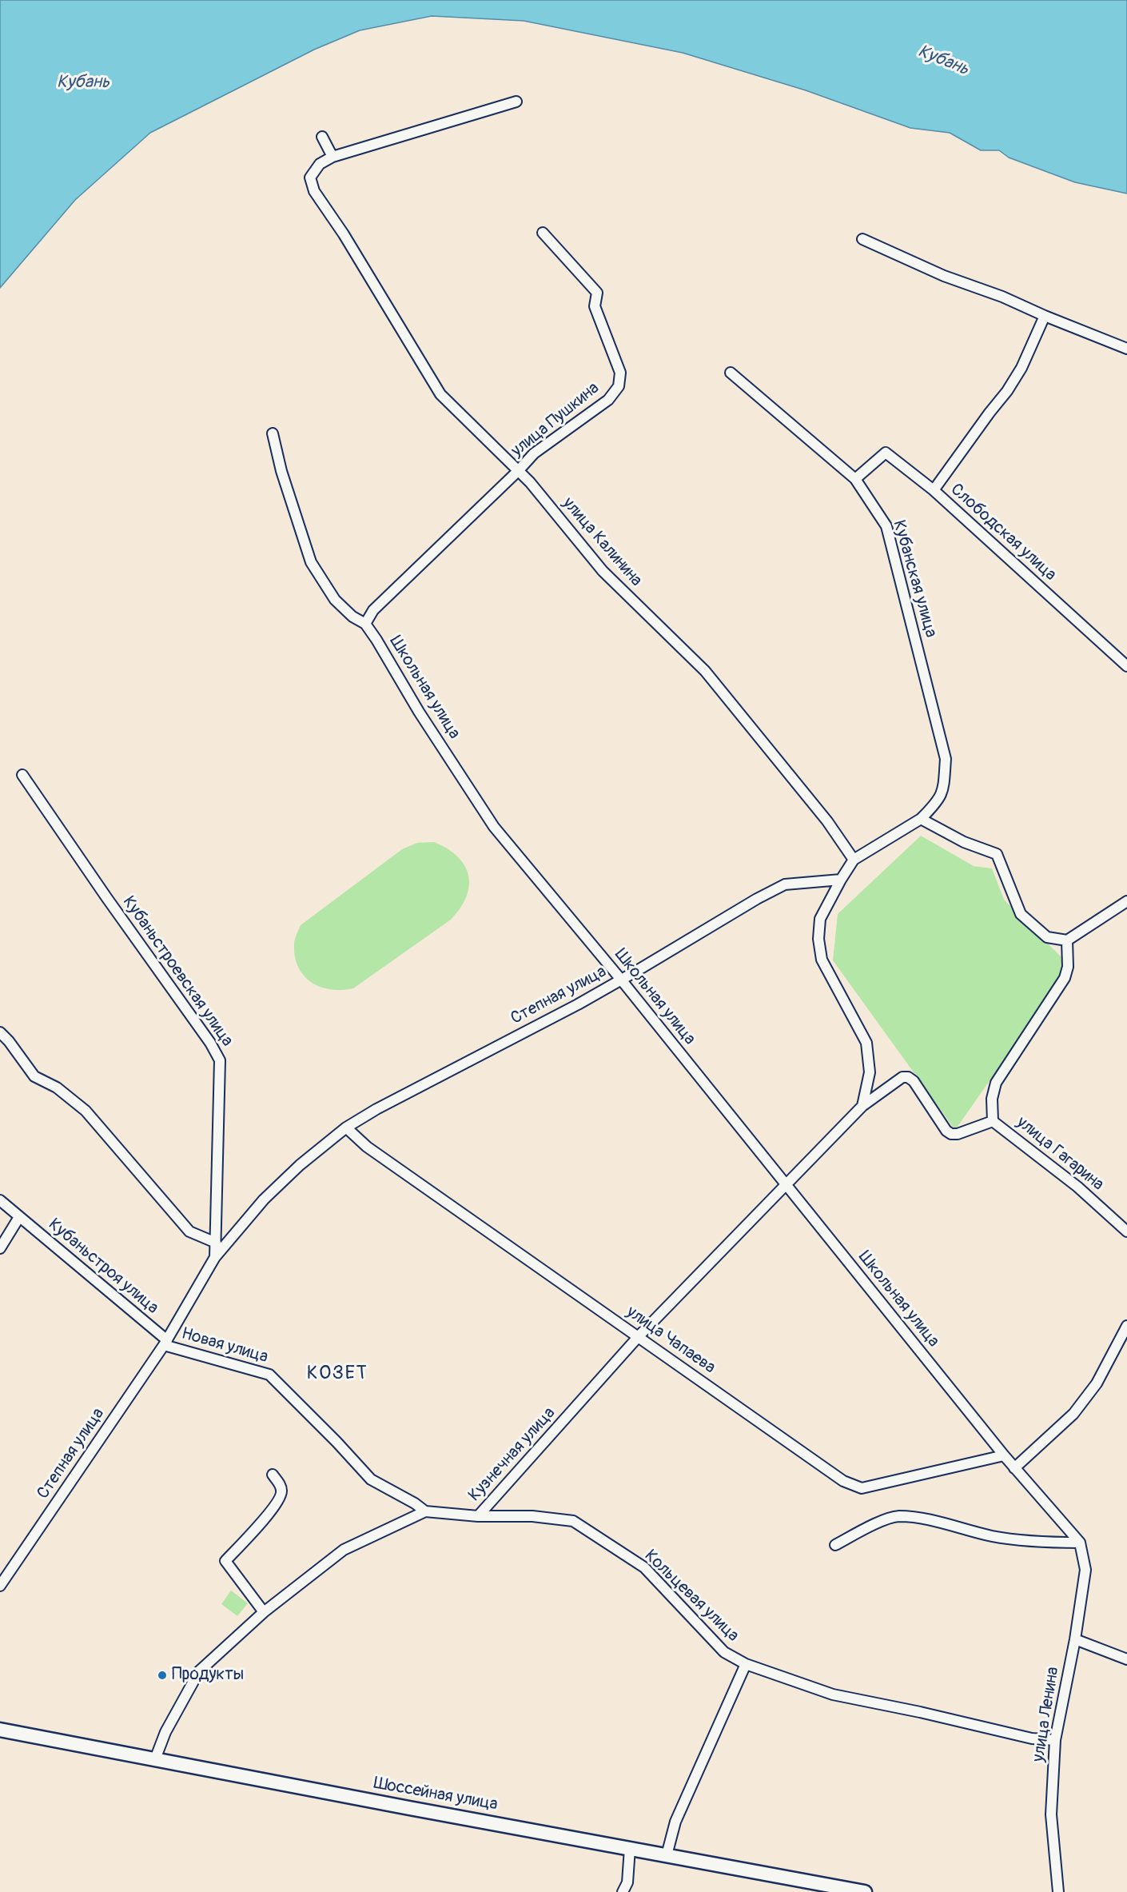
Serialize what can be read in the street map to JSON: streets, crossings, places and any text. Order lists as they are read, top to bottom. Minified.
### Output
{"streets":{"street":["улица Пушкина","Слободская улица","улица Калинина","Кубанская улица","Школьная улица","Кубаньстроевская улица","Степная улица","улица Гагарина","Кубаньстроя улица","улица Чапаева","Новая улица","Кузнечная улица","Кольцевая улица","улица Ленина","Шоссейная улица"]},"crossings":[["улица Пушкина","улица Калинина"],["улица Пушкина","Школьная улица"],["Слободская улица","Кубанская улица"],["улица Калинина","Кубанская улица"],["Школьная улица","Степная улица"],["Школьная улица","улица Чапаева"],["Школьная улица","Кузнечная улица"],["Школьная улица","улица Ленина"],["Кубаньстроевская улица","Степная улица"],["Степная улица","Кубаньстроя улица"],["Степная улица","улица Чапаева"],["Степная улица","Новая улица"],["улица Гагарина","Кузнечная улица"],["Кубаньстроя улица","Новая улица"],["улица Чапаева","Кузнечная улица"],["Новая улица","Кузнечная улица"],["Кузнечная улица","Кольцевая улица"],["Кольцевая улица","улица Ленина"]],"districts":["КОЗЕТ"],"water":["Кубань"],"places":["Продукты"]}
